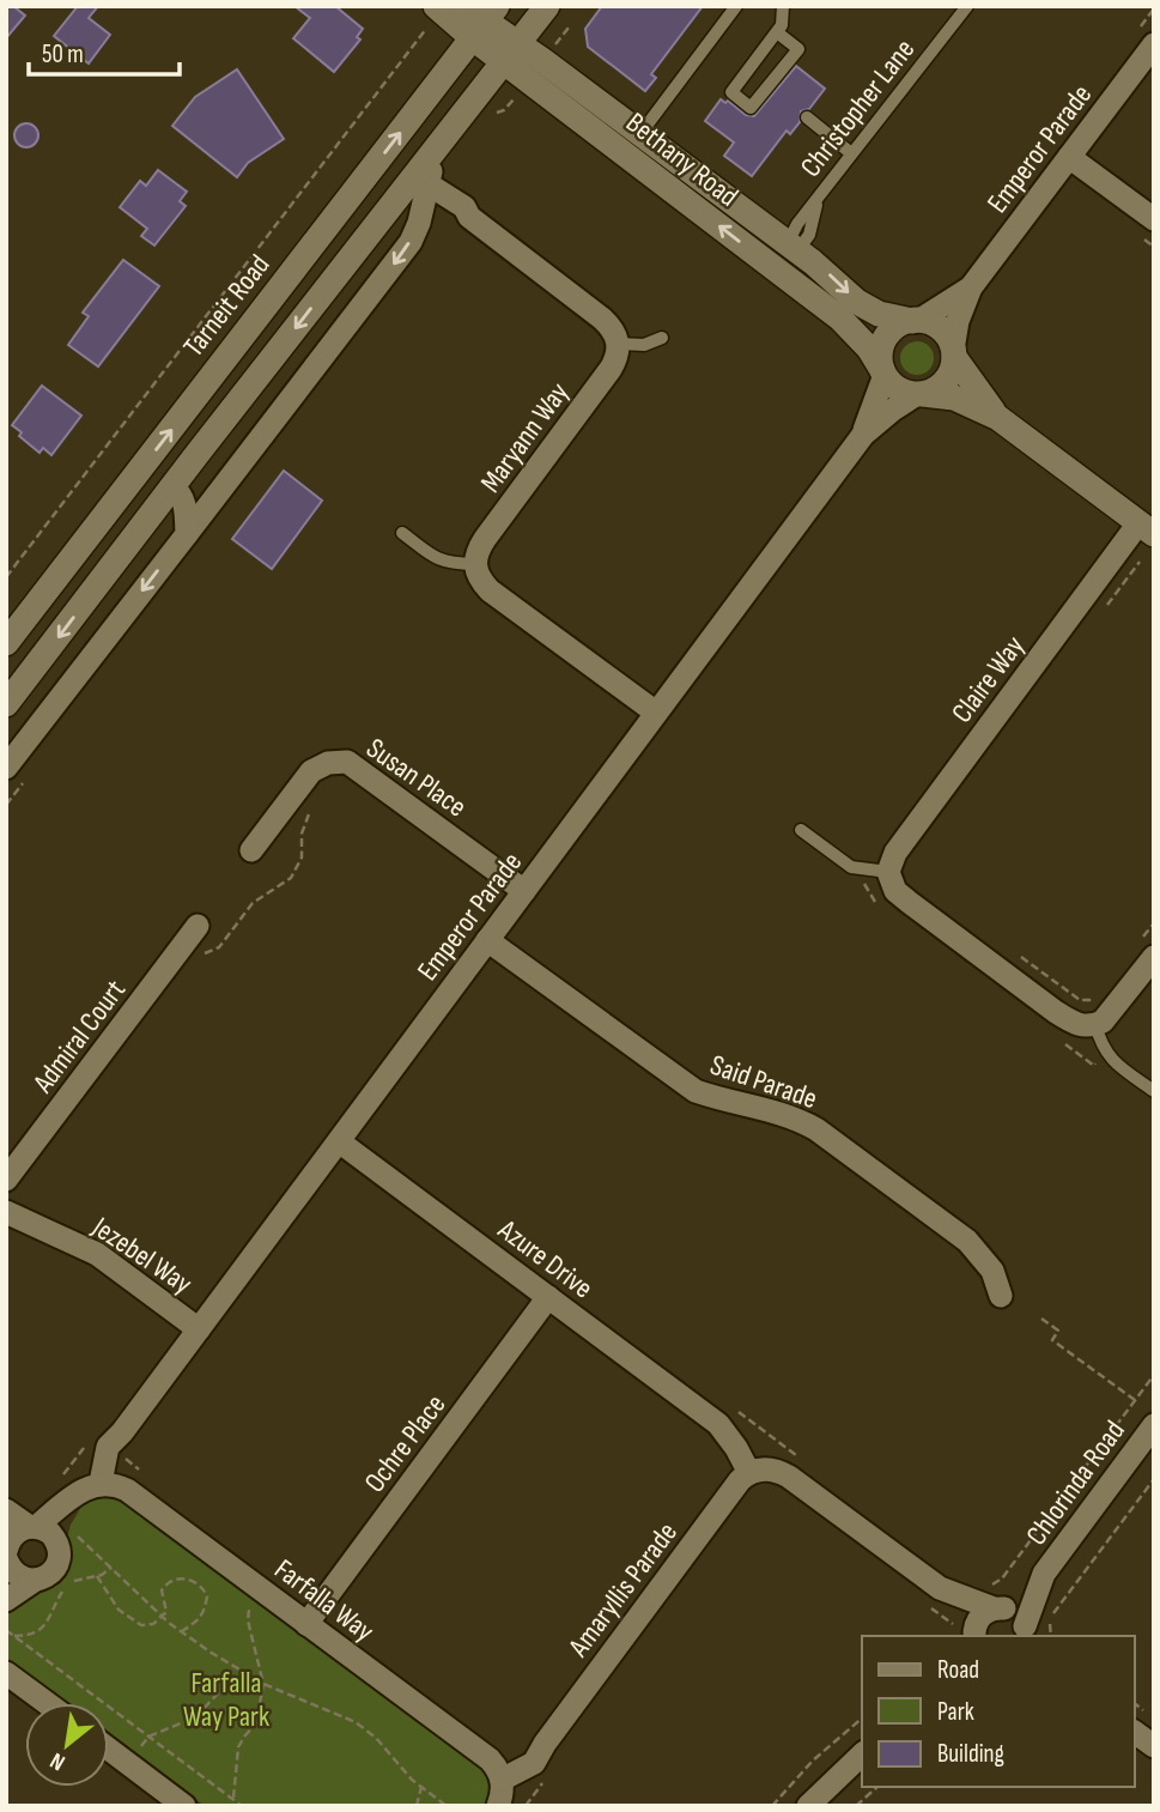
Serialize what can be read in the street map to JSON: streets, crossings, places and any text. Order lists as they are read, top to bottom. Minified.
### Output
{"streets":{"main road":["Bethany Road","Tarneit Road"],"street":["Emperor Parade","Maryann Way","Claire Way","Susan Place","Admiral Court","Said Parade","Jezebel Way","Azure Drive","Ochre Place","Chlorinda Road","Amaryllis Parade","Farfalla Way"],"lane":["Christopher Lane"]},"crossings":[["Christopher Lane","Bethany Road"],["Emperor Parade","Bethany Road"],["Emperor Parade","Susan Place"],["Emperor Parade","Said Parade"],["Emperor Parade","Jezebel Way"],["Emperor Parade","Azure Drive"],["Emperor Parade","Farfalla Way"],["Bethany Road","Tarneit Road"],["Azure Drive","Ochre Place"],["Azure Drive","Amaryllis Parade"],["Ochre Place","Farfalla Way"],["Amaryllis Parade","Farfalla Way"]],"parks":["Farfalla Way Park"],"legend":["Road","Park","Building"],"scale_bar":"50 m","north":"bottom left"}
